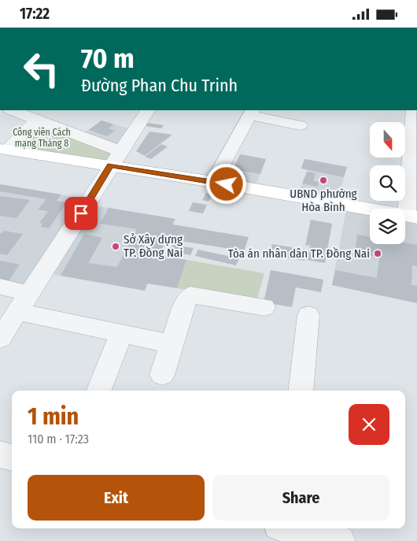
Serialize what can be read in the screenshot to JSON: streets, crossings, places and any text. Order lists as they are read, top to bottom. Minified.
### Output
{"parks":["Công viên Cách mạng Tháng 8"],"places":["UBND phường Hòa Bình","Sở Xây dựng TP. Đồng Nai","Tòa án nhân dân TP. Đồng Nai"],"north":"bottom","page":{"status":"17:22","turn":["70 m","Đường Phan Chu Trinh"],"heading":["1 min","110 m · 17:23"],"buttons":["Exit","Share"]}}
